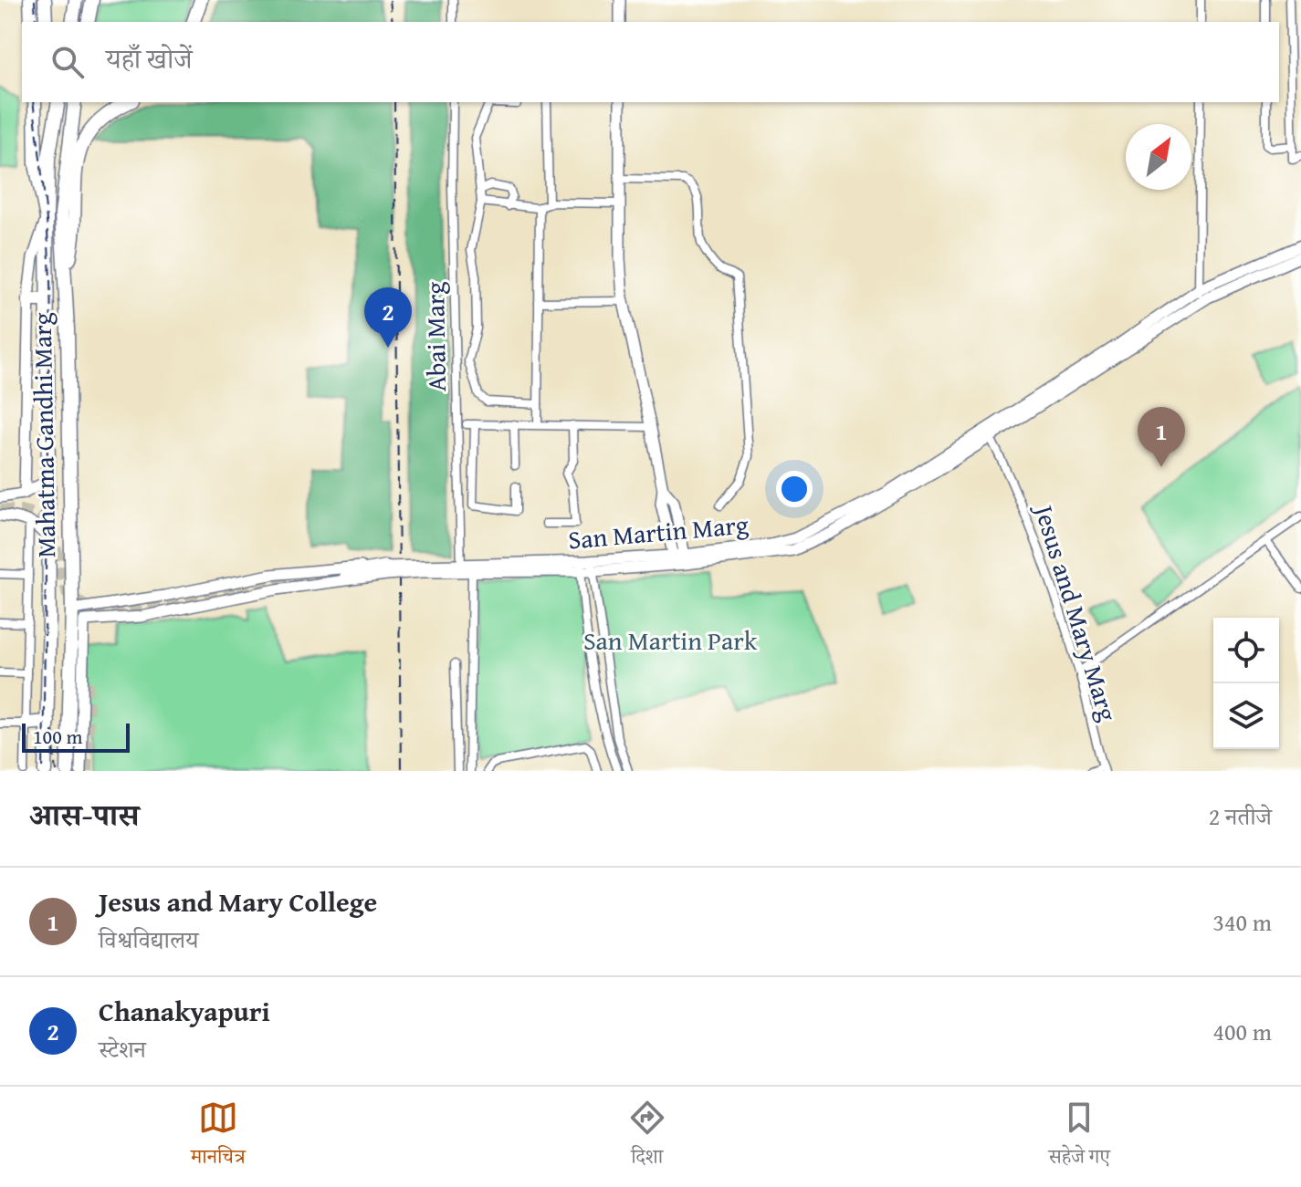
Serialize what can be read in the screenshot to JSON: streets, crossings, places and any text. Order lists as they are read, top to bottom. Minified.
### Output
{"streets":{"main road":["Mahatma Gandhi Marg"],"street":["Abai Marg","San Martin Marg","Jesus and Mary Marg"]},"crossings":[["Abai Marg","San Martin Marg"],["Mahatma Gandhi Marg","San Martin Marg"],["San Martin Marg","Jesus and Mary Marg"]],"parks":["San Martin Park"],"scale_bar":"100 m","north":"top right","page":{"search":"यहाँ खोजें","pins":["2","1"],"scale":"100 m","heading":["आस-पास","2 नतीजे"],"list":[{"mark":"1","name":"Jesus and Mary College","note":"विश्वविद्यालय","value":"340 m"},{"mark":"2","name":"Chanakyapuri","note":"स्टेशन","value":"400 m"}],"nav":["मानचित्र","दिशा","सहेजे गए"]}}
